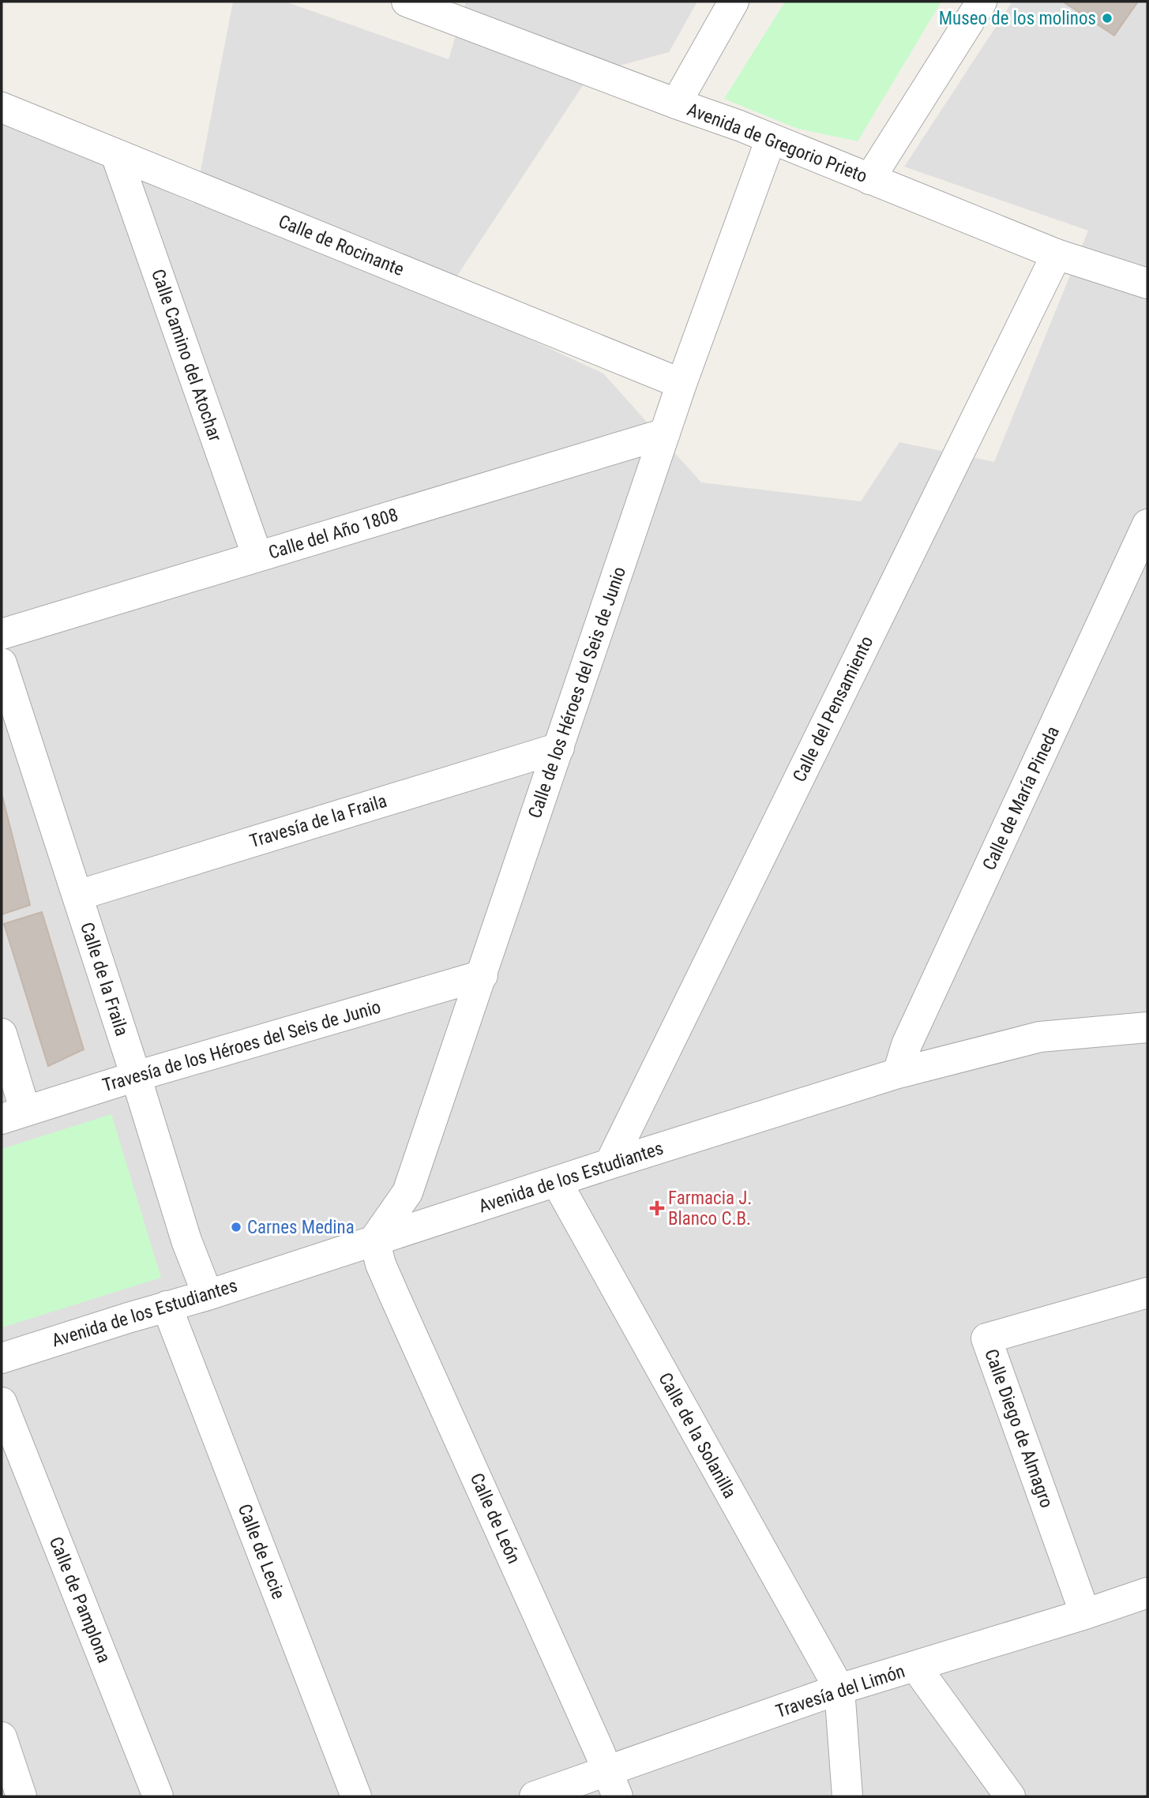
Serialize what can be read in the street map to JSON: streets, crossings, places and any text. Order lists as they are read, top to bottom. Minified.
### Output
{"streets":{"street":["Avenida de Gregorio Prieto","Calle de Rocinante","Calle Camino del Atochar","Calle del Año 1808","Calle de los Héroes del Seis de Junio","Calle del Pensamiento","Calle de María Pineda","Travesía de la Fraila","Calle de la Fraila","Travesía de los Héroes del Seis de Junio","Avenida de los Estudiantes","Calle Diego de Almagro","Calle de la Solanilla","Calle de León","Calle de Lecie","Calle de Pamplona","Travesía del Limón"]},"crossings":[["Avenida de Gregorio Prieto","Calle de los Héroes del Seis de Junio"],["Avenida de Gregorio Prieto","Calle del Pensamiento"],["Calle de Rocinante","Calle Camino del Atochar"],["Calle de Rocinante","Calle de los Héroes del Seis de Junio"],["Calle Camino del Atochar","Calle del Año 1808"],["Calle del Año 1808","Calle de los Héroes del Seis de Junio"],["Calle de los Héroes del Seis de Junio","Travesía de la Fraila"],["Calle de los Héroes del Seis de Junio","Travesía de los Héroes del Seis de Junio"],["Calle de los Héroes del Seis de Junio","Avenida de los Estudiantes"],["Calle de los Héroes del Seis de Junio","Calle de León"],["Calle del Pensamiento","Avenida de los Estudiantes"],["Calle de María Pineda","Avenida de los Estudiantes"],["Travesía de la Fraila","Calle de la Fraila"],["Calle de la Fraila","Travesía de los Héroes del Seis de Junio"],["Calle de la Fraila","Avenida de los Estudiantes"],["Avenida de los Estudiantes","Calle de la Solanilla"],["Avenida de los Estudiantes","Calle de León"],["Avenida de los Estudiantes","Calle de Lecie"],["Calle Diego de Almagro","Travesía del Limón"],["Calle de la Solanilla","Travesía del Limón"],["Calle de León","Travesía del Limón"]],"places":{"other":["Museo de los molinos","Carnes Medina"],"health":["Farmacia J. Blanco C.B."]}}
